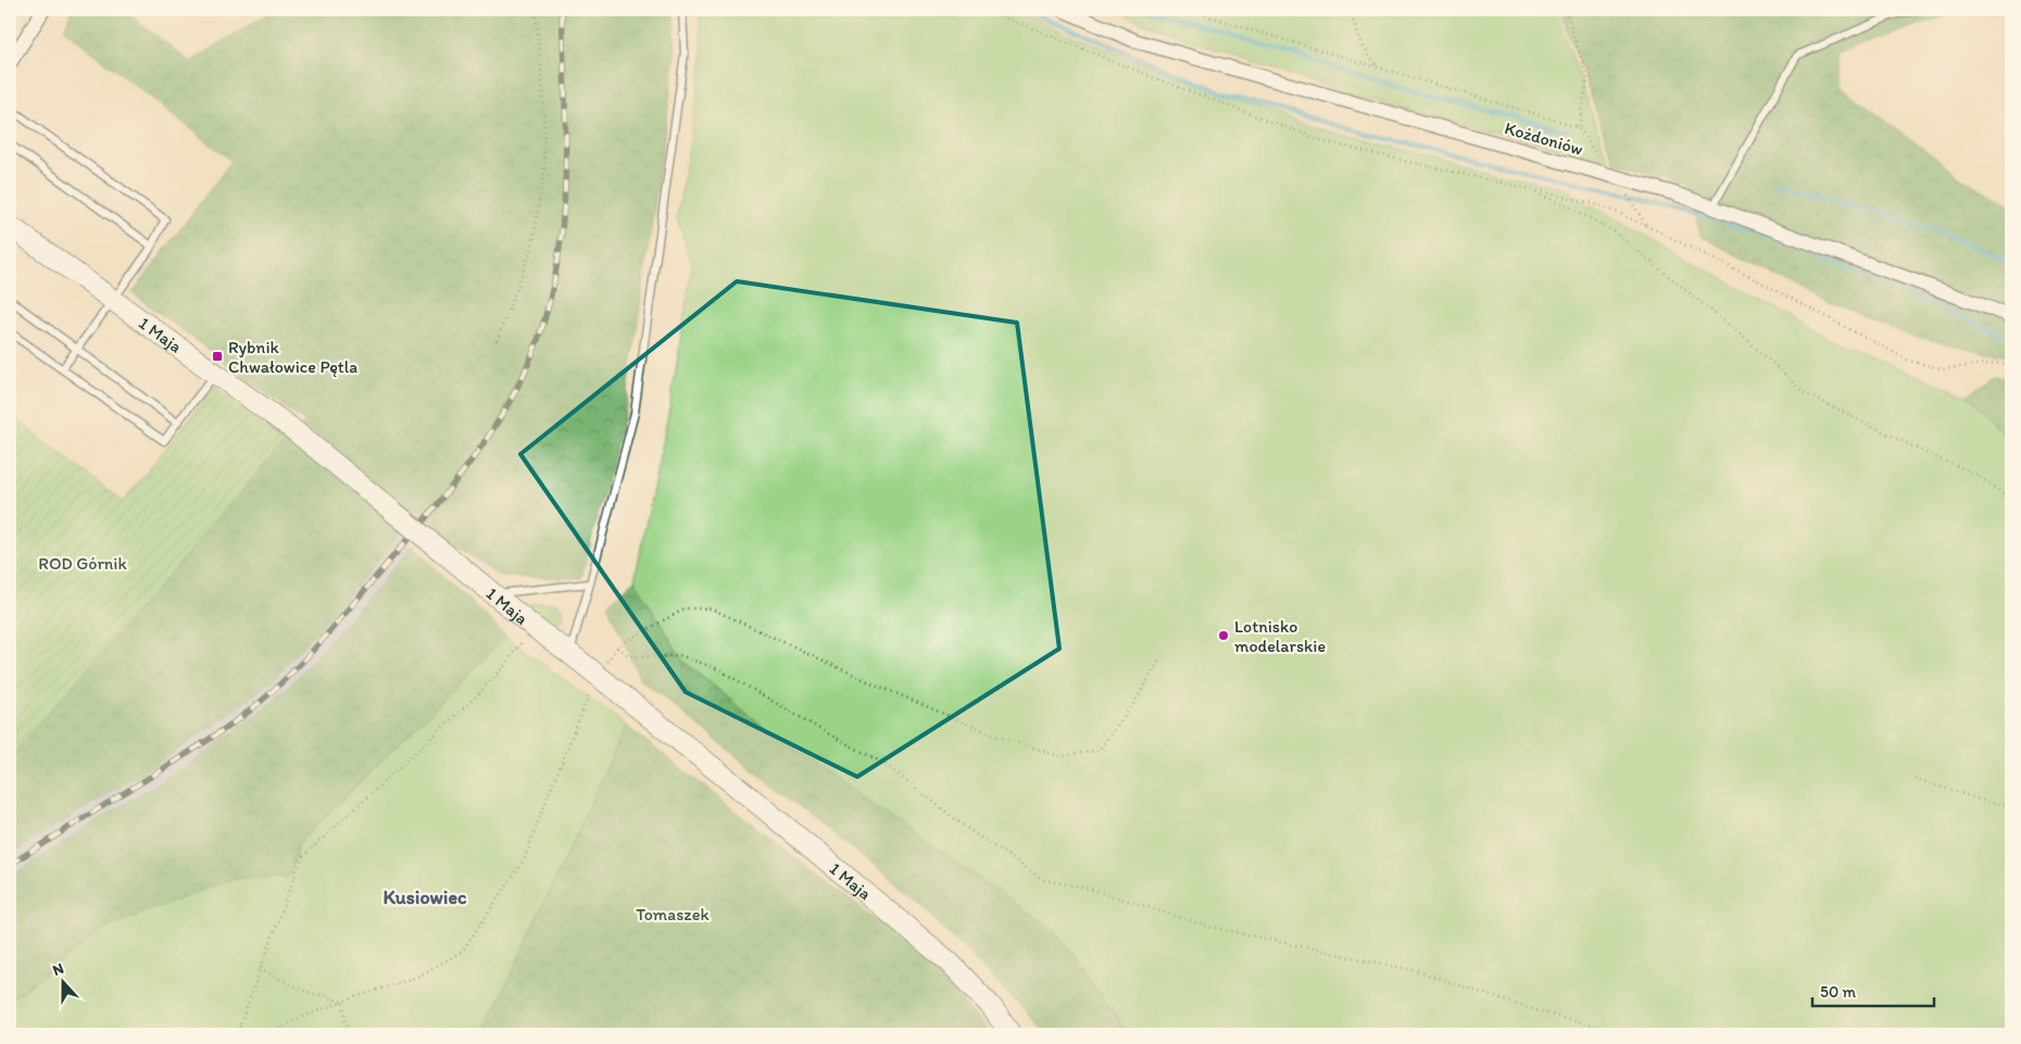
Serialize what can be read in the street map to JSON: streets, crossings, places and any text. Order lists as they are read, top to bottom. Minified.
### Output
{"streets":{"main road":["1 Maja"],"street":["Kożdoniów"]},"districts":["Kusiowiec"],"parks":["ROD Górnik","Tomaszek"],"places":{"transit":["Rybnik Chwałowice Pętla"],"other":["Lotnisko modelarskie"]},"scale_bar":"50 m","north":"top"}
